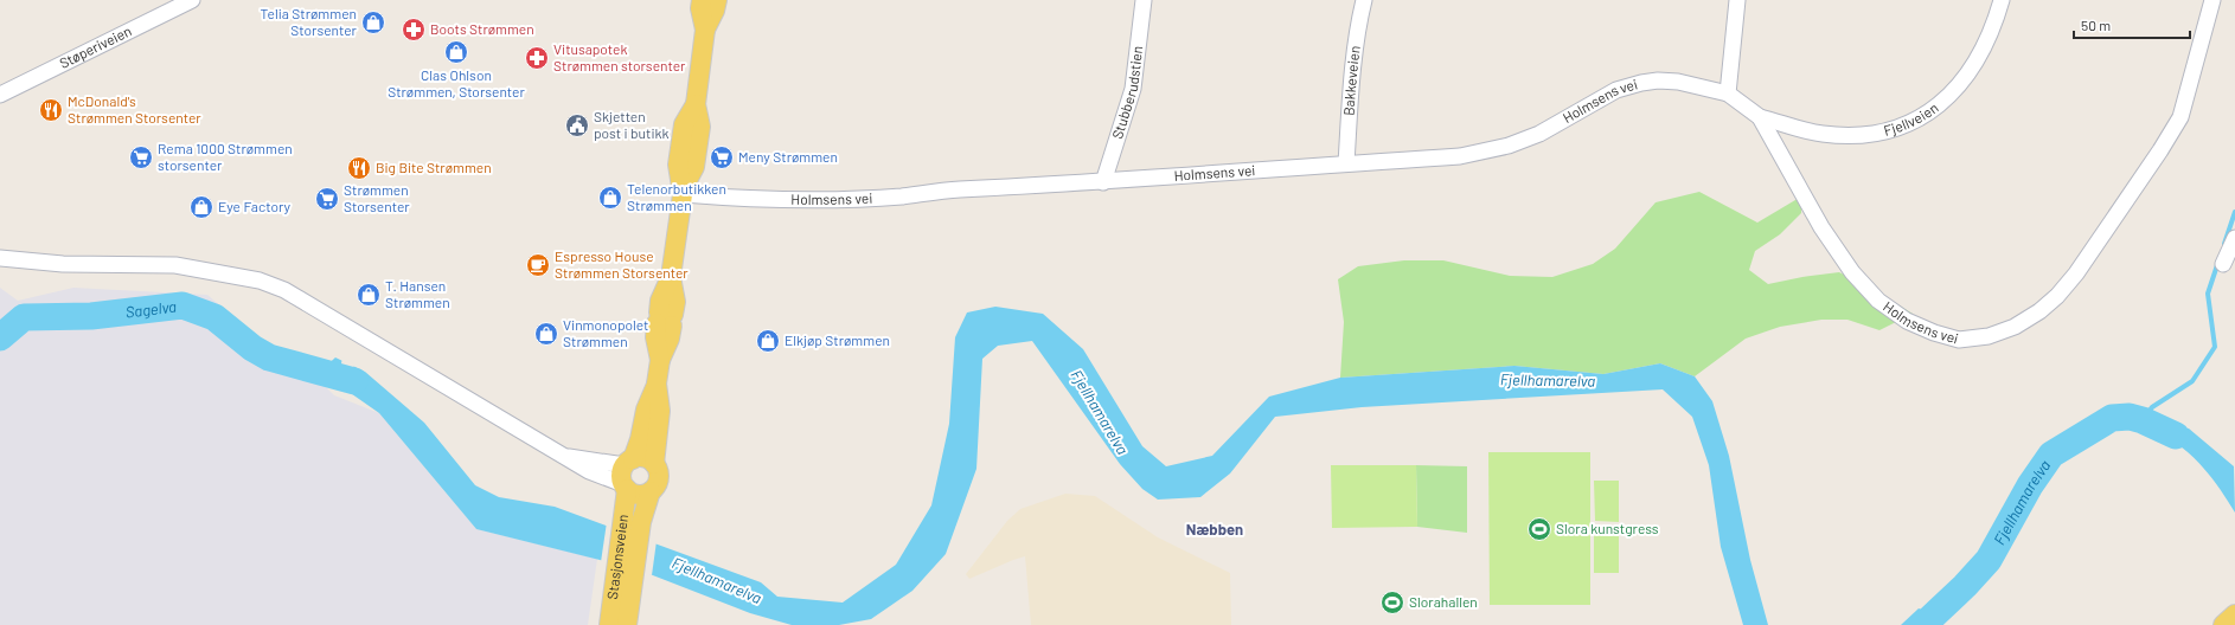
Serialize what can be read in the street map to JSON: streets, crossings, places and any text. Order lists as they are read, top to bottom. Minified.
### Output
{"streets":{"main road":["Stasjonsveien"],"street":["Støperiveien","Bakkeveien","Stubberudstien","Holmsens vei","Fjellveien"]},"crossings":[["Bakkeveien","Holmsens vei"],["Stubberudstien","Holmsens vei"],["Holmsens vei","Fjellveien"]],"districts":["Næbben"],"water":["Sagelva","Fjellhamarelva"],"places":{"shop":["Telia Strømmen Storsenter","Clas Ohlson Strømmen, Storsenter","Telenorbutikken Strømmen","Eye Factory","T. Hansen Strømmen","Vinmonopolet Strømmen","Elkjøp Strømmen"],"pharmacy":["Boots Strømmen","Vitusapotek Strømmen storsenter"],"restaurant":["McDonald's Strømmen Storsenter","Big Bite Strømmen"],"public building":["Skjetten post i butikk"],"supermarket":["Rema 1000 Strømmen storsenter","Meny Strømmen","Strømmen Storsenter"],"cafe":["Espresso House Strømmen Storsenter"],"sports":["Slora kunstgress","Slorahallen"]},"scale_bar":"50 m"}
